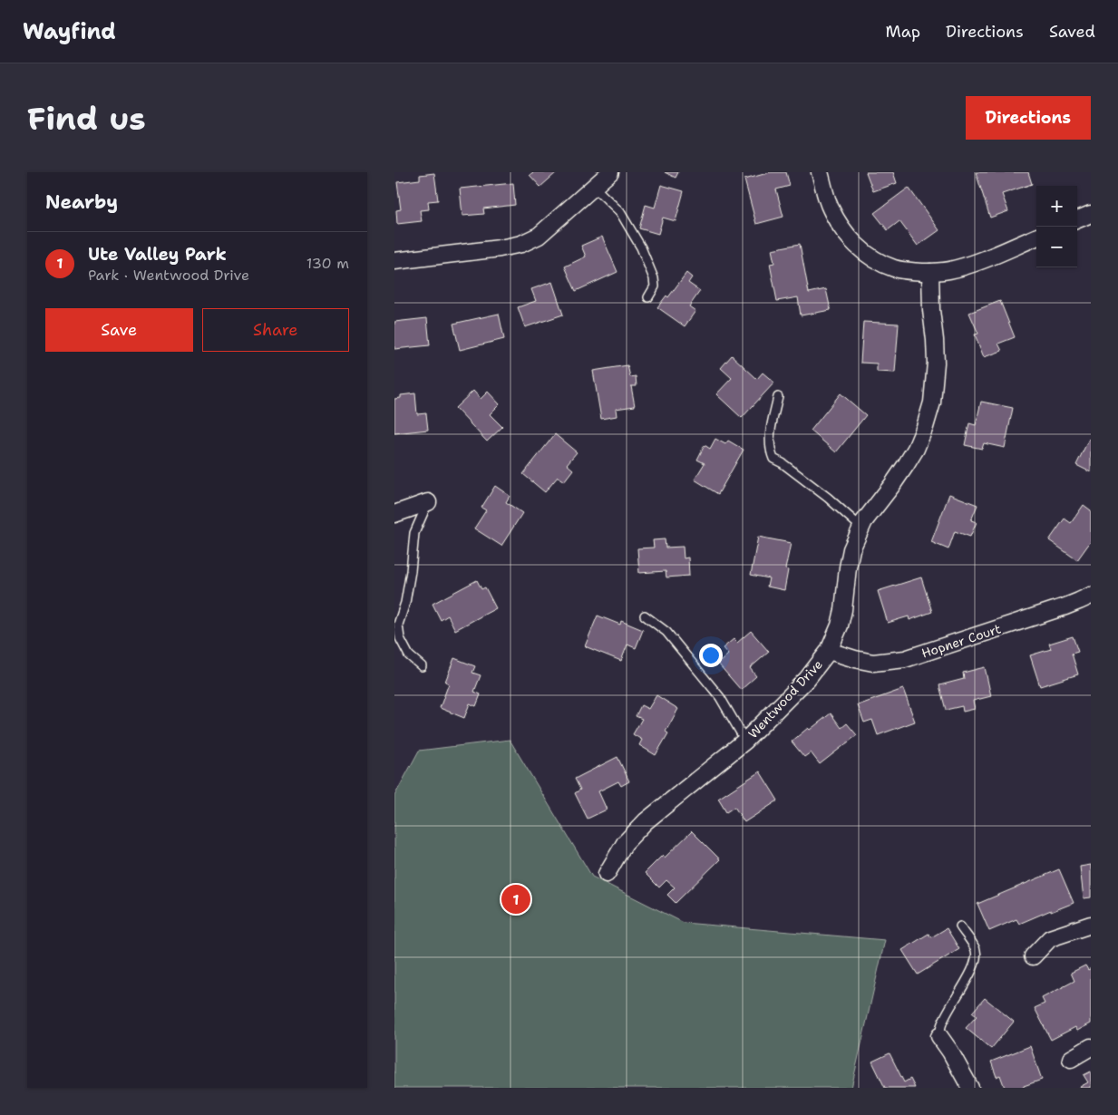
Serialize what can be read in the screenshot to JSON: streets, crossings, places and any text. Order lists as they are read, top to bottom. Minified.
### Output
{"streets":{"street":["Hopner Court","Wentwood Drive"]},"crossings":[["Hopner Court","Wentwood Drive"]],"page":{"header":"Wayfind","nav":["Map","Directions","Saved"],"buttons":["Directions",["Save","Share"]],"title":"Find us","heading":"Nearby","map_buttons":["+","−"],"list":[{"mark":"1","name":"Ute Valley Park","note":"Park · Wentwood Drive","value":"130 m"}],"pins":"1"}}
